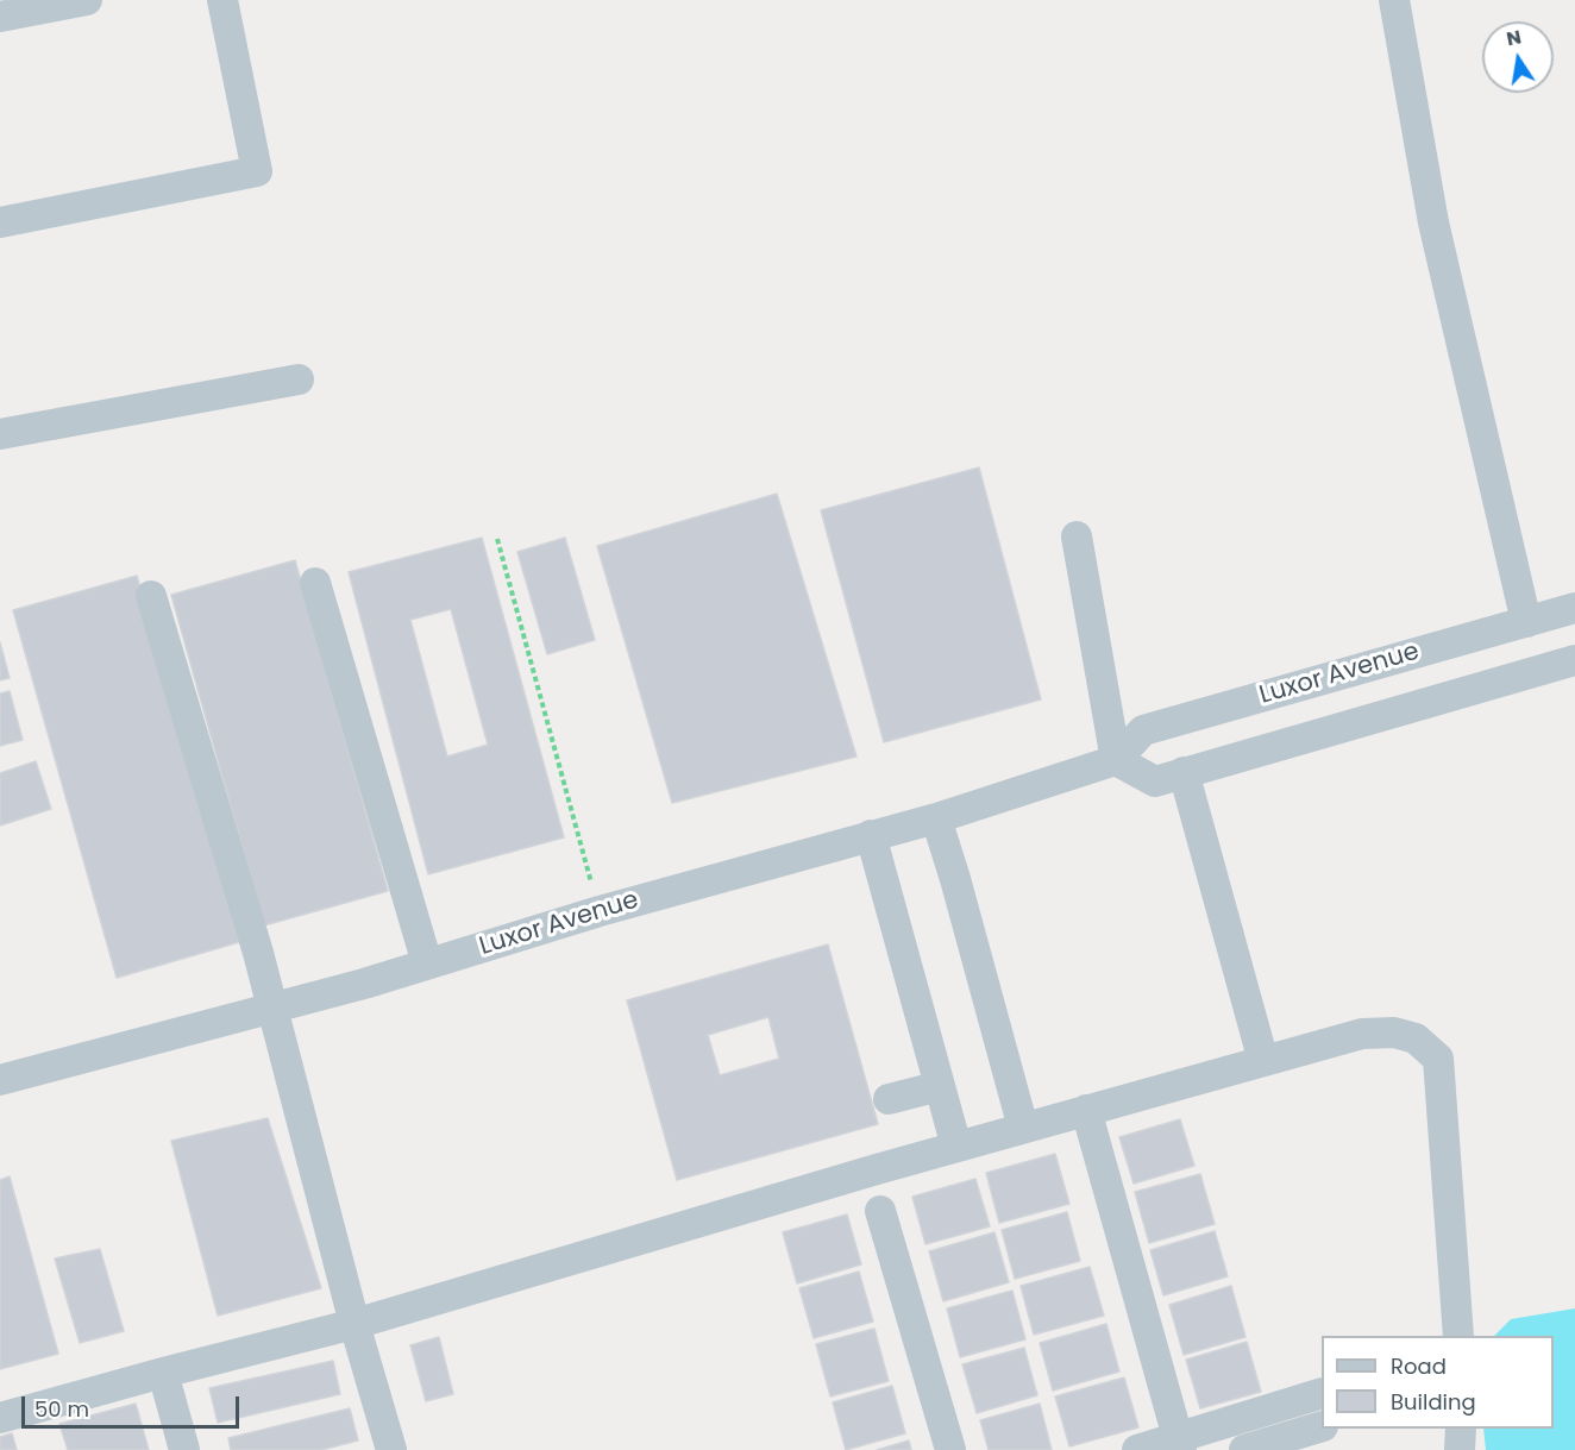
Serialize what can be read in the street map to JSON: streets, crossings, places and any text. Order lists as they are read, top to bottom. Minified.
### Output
{"streets":{"street":["Luxor Avenue"]},"legend":["Road","Building"],"scale_bar":"50 m","north":"top"}
